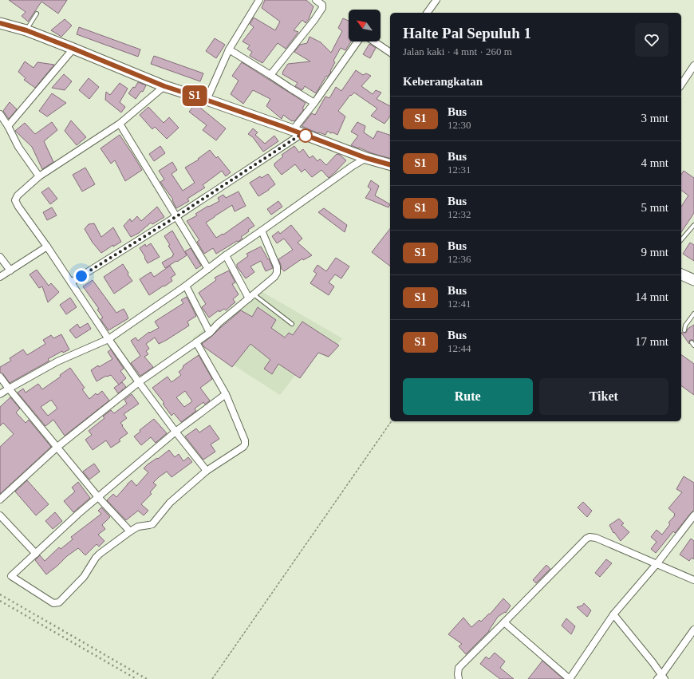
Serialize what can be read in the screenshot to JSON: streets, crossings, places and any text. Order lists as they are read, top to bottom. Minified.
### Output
{"lines":["bus line S1"],"north":"top left","page":{"on_map":"S1","heading":[["Halte Pal Sepuluh 1","Jalan kaki · 4 mnt · 260 m"],"Keberangkatan"],"list":[{"mark":"S1","name":"Bus","note":"12:30","value":"3 mnt"},{"mark":"S1","name":"Bus","note":"12:31","value":"4 mnt"},{"mark":"S1","name":"Bus","note":"12:32","value":"5 mnt"},{"mark":"S1","name":"Bus","note":"12:36","value":"9 mnt"},{"mark":"S1","name":"Bus","note":"12:41","value":"14 mnt"},{"mark":"S1","name":"Bus","note":"12:44","value":"17 mnt"}],"buttons":["Rute","Tiket"]}}
